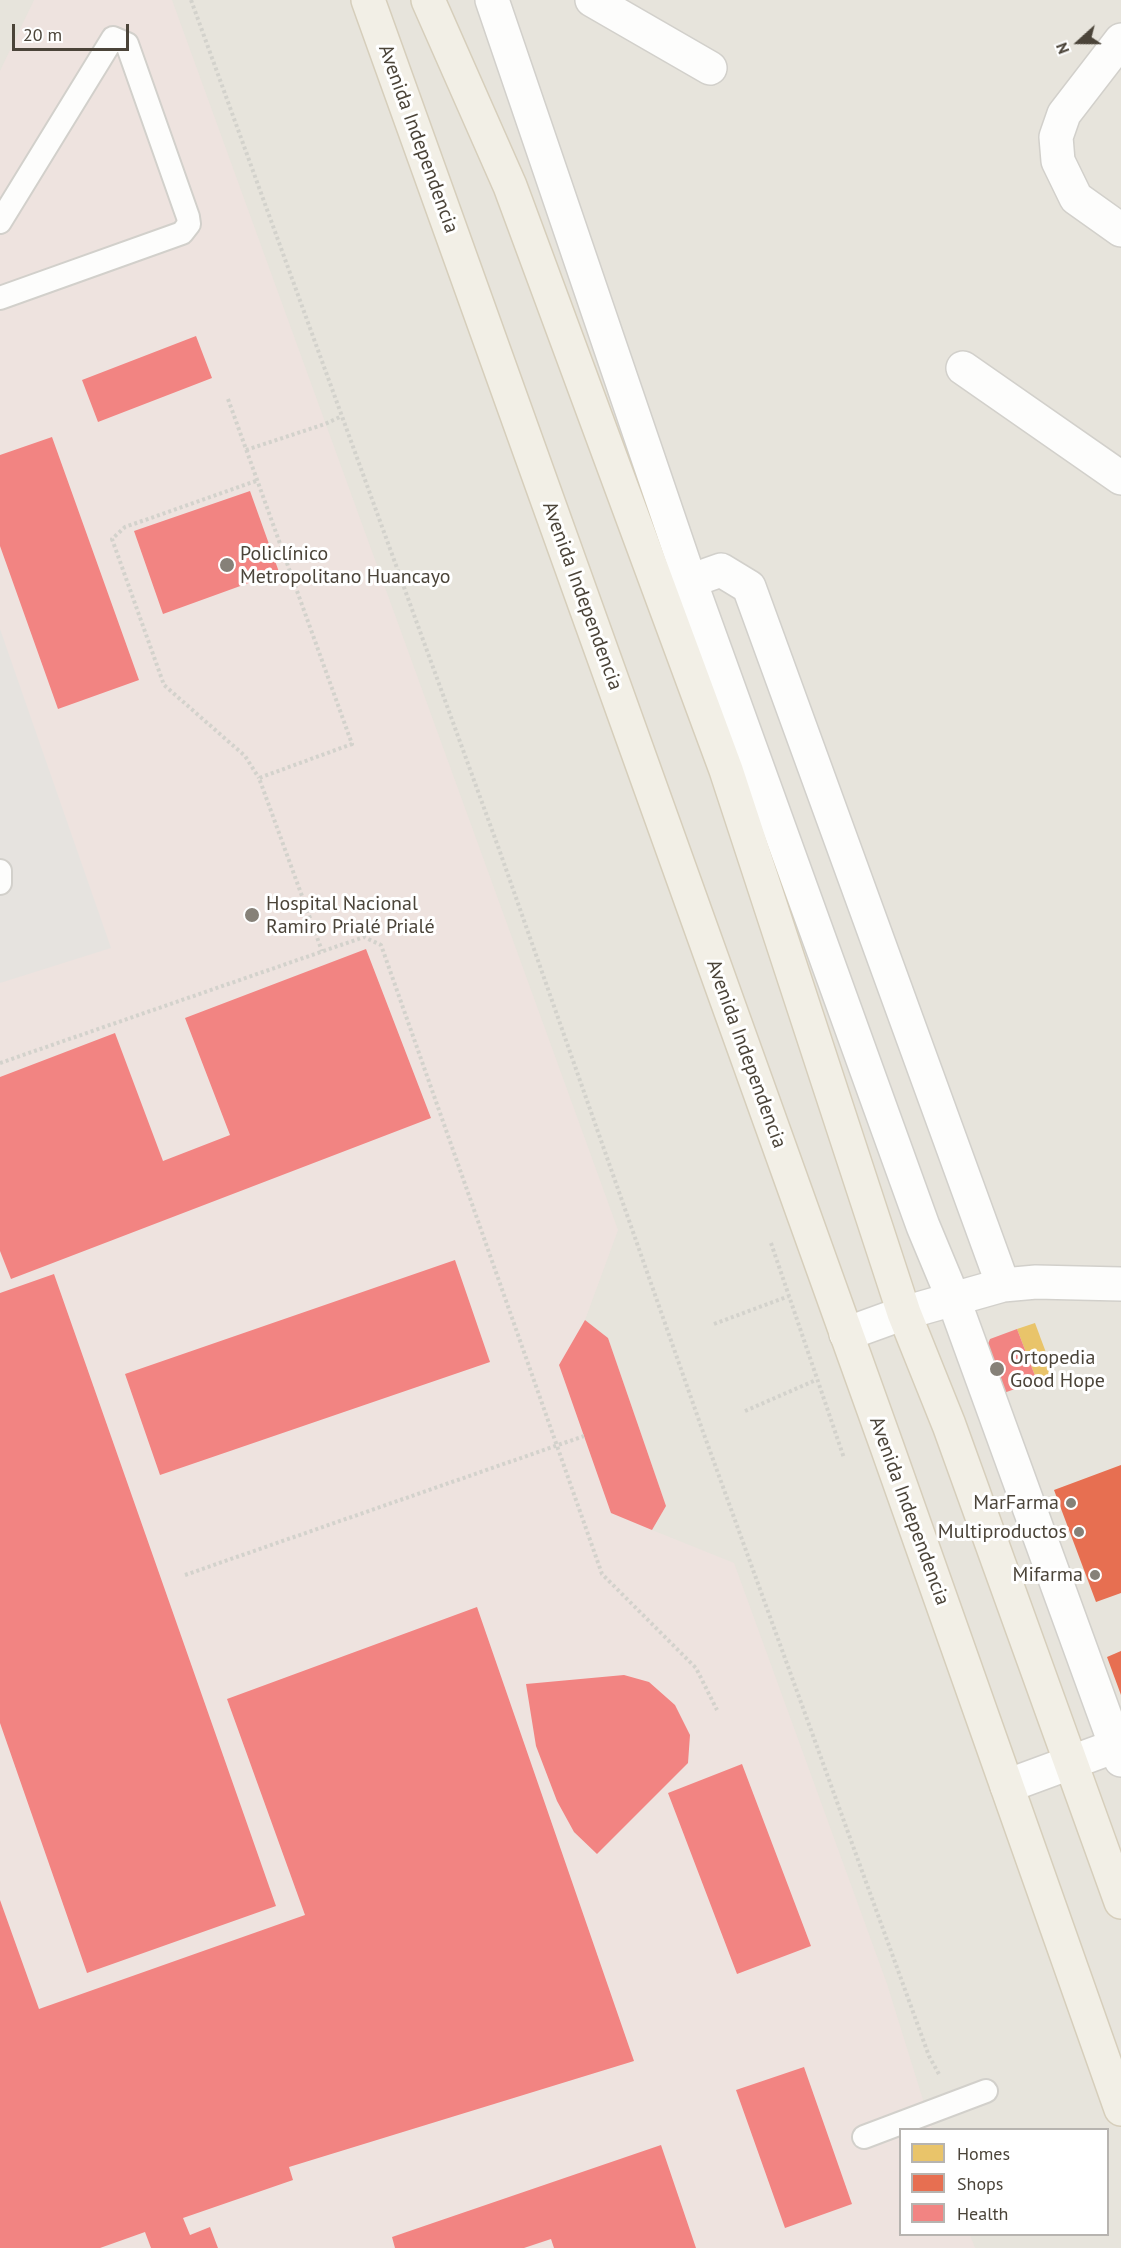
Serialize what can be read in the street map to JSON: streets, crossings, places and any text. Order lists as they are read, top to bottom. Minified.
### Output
{"streets":{"main road":["Avenida Independencia"]},"places":["Policlínico Metropolitano Huancayo","Hospital Nacional Ramiro Prialé Prialé","Ortopedia Good Hope","MarFarma","Multiproductos","Mifarma"],"legend":["Homes","Shops","Health"],"scale_bar":"20 m","north":"left"}
